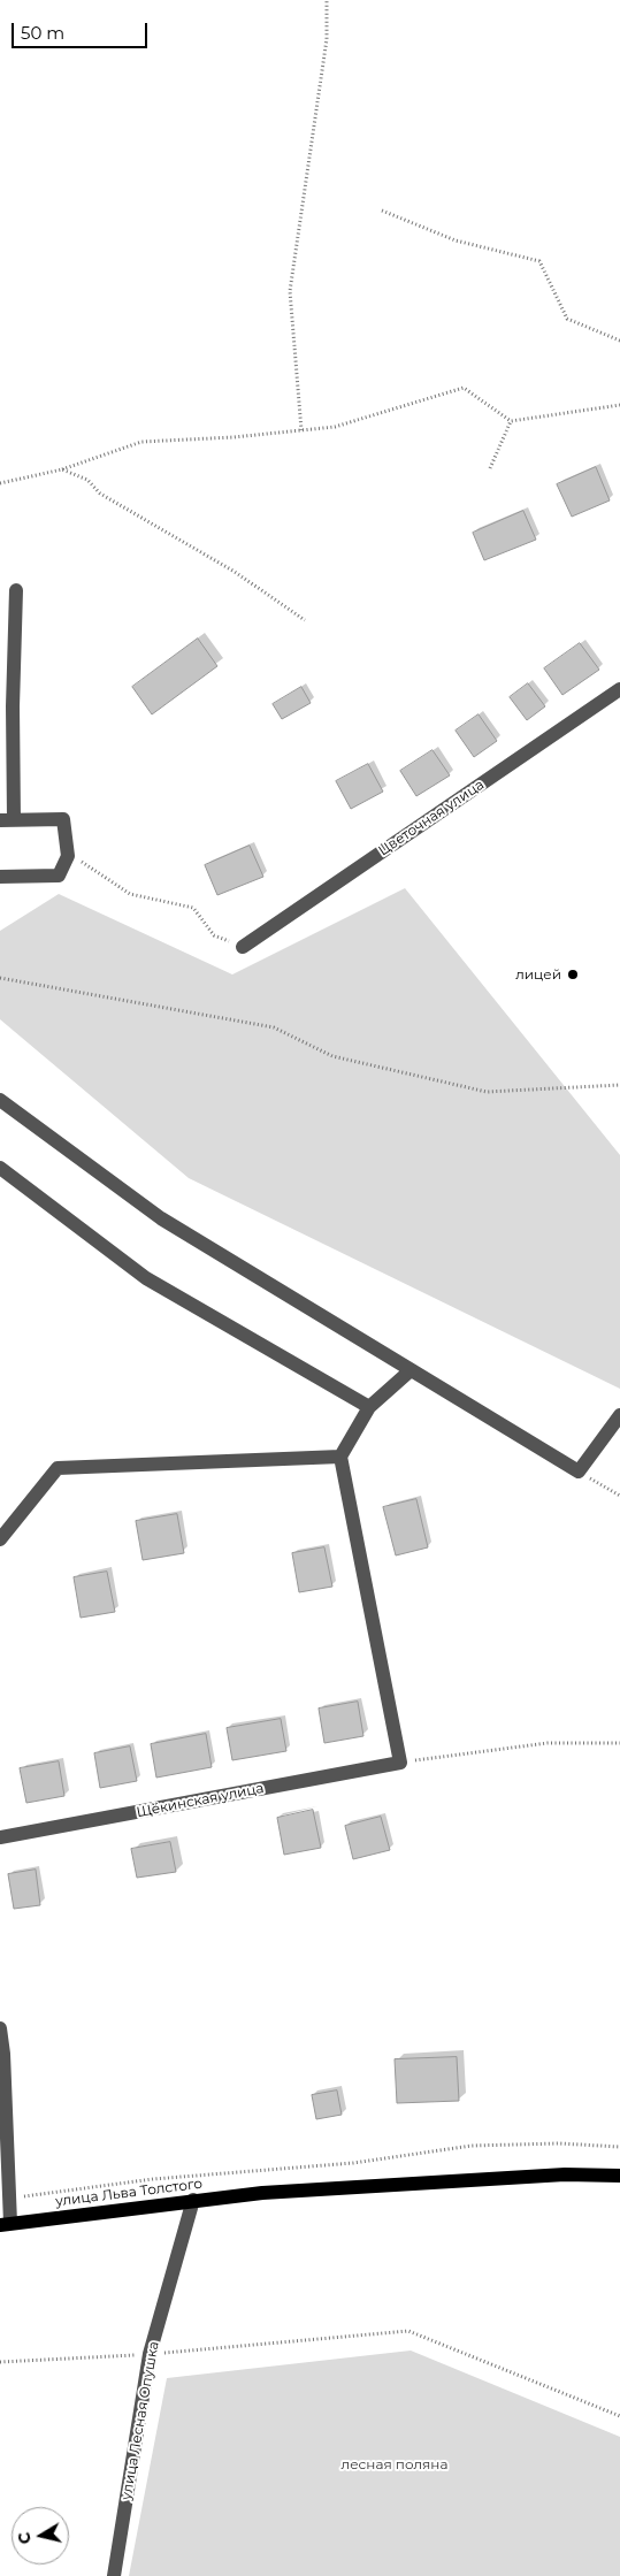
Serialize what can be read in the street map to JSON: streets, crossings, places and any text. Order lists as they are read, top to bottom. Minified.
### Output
{"streets":{"main road":["улица Льва Толстого"],"street":["Цветочная улица","Щёкинская улица","улица Лесная Опушка"]},"crossings":[["улица Льва Толстого","улица Лесная Опушка"]],"parks":["лесная поляна"],"places":["лицей"],"scale_bar":"50 m","north":"left"}
